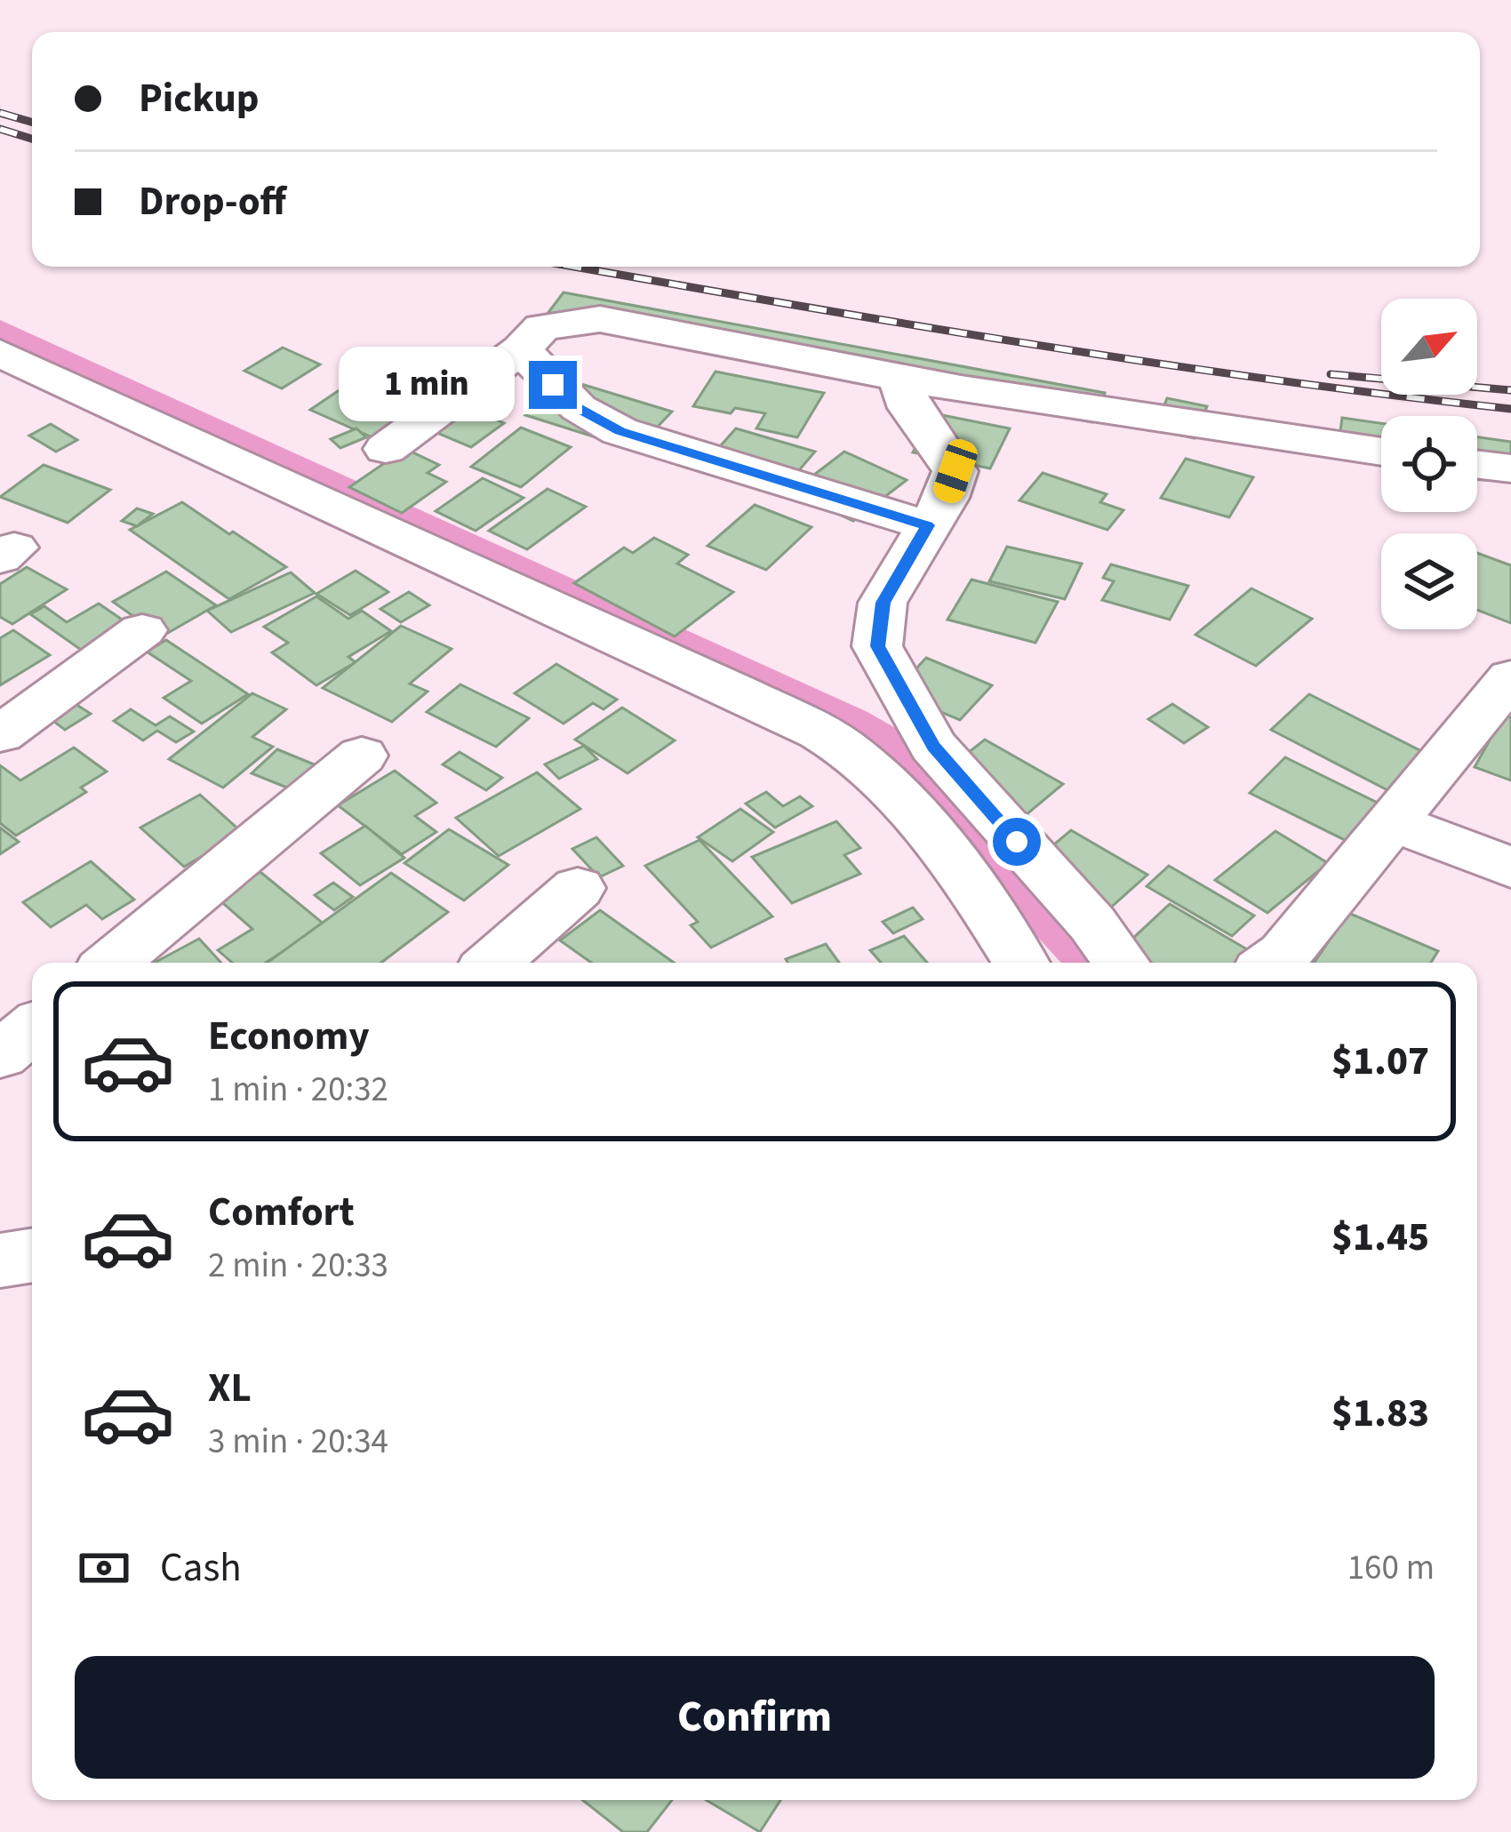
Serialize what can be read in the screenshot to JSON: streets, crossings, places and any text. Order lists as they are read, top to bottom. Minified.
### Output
{"north":"top right","page":{"banner":["Pickup","Drop-off"],"bubble":"1 min","list":[{"name":"Economy","note":"1 min · 20:32","value":"$1.07"},{"name":"Comfort","note":"2 min · 20:33","value":"$1.45"},{"name":"XL","note":"3 min · 20:34","value":"$1.83"}],"pay":["Cash","160 m"],"buttons":"Confirm"}}
